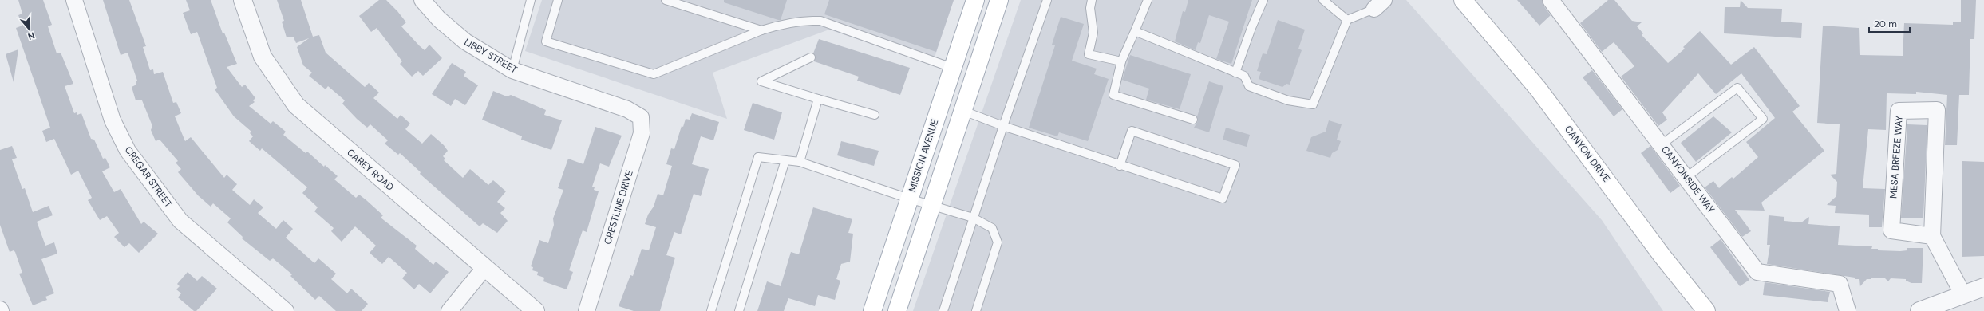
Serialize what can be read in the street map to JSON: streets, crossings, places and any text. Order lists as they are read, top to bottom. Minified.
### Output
{"streets":{"main road":["CANYON DRIVE","MISSION AVENUE"],"street":["LIBBY STREET","MESA BREEZE WAY","CAREY ROAD","CREGAR STREET","CANYONSIDE WAY","CRESTLINE DRIVE"]},"crossings":[["LIBBY STREET","CRESTLINE DRIVE"]],"scale_bar":"20 m","north":"bottom"}
